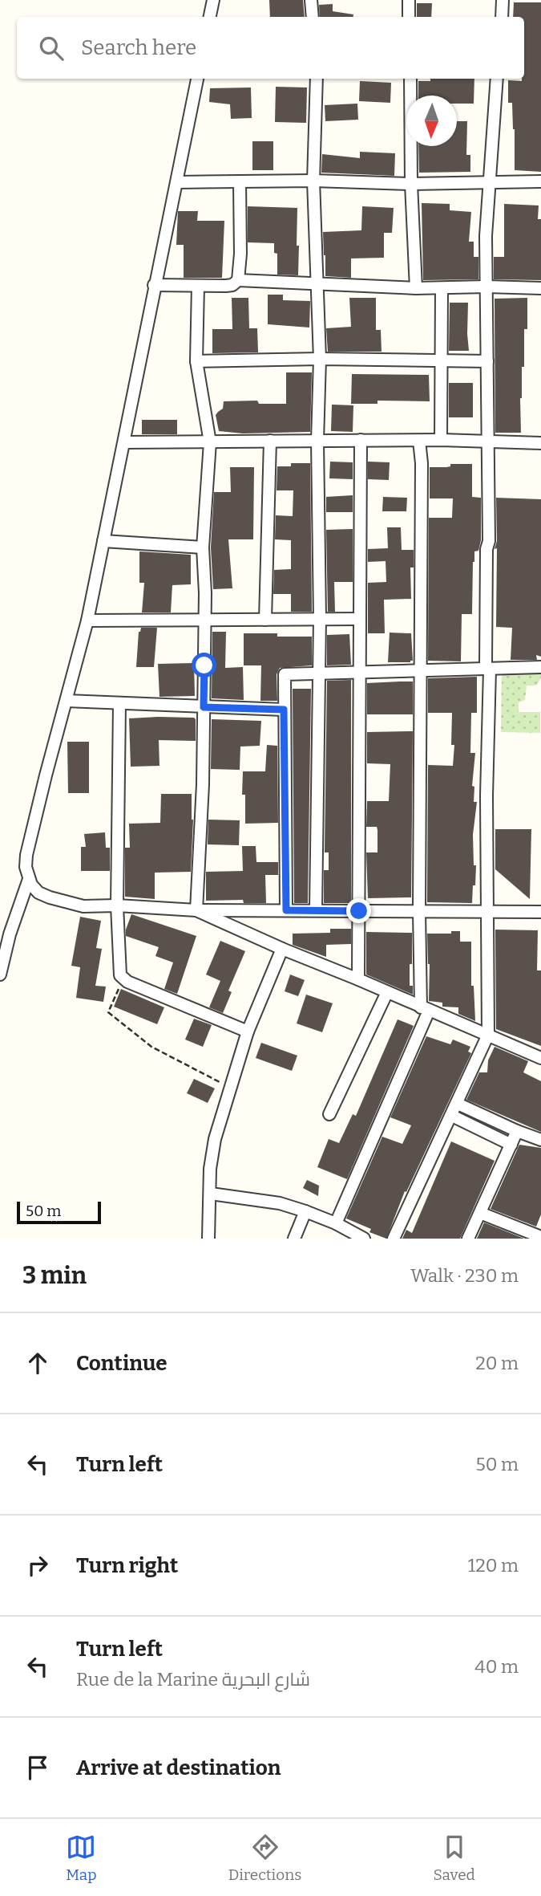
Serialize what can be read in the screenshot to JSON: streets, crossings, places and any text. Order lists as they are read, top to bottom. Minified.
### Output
{"scale_bar":"50 m","north":"bottom","page":{"search":"Search here","scale":"50 m","heading":["3 min","Walk · 230 m"],"list":[["Continue","20 m"],["Turn left","50 m"],["Turn right","120 m"],["Turn left","Rue de la Marine شارع البحرية","40 m"],"Arrive at destination"],"nav":["Map","Directions","Saved"]}}
